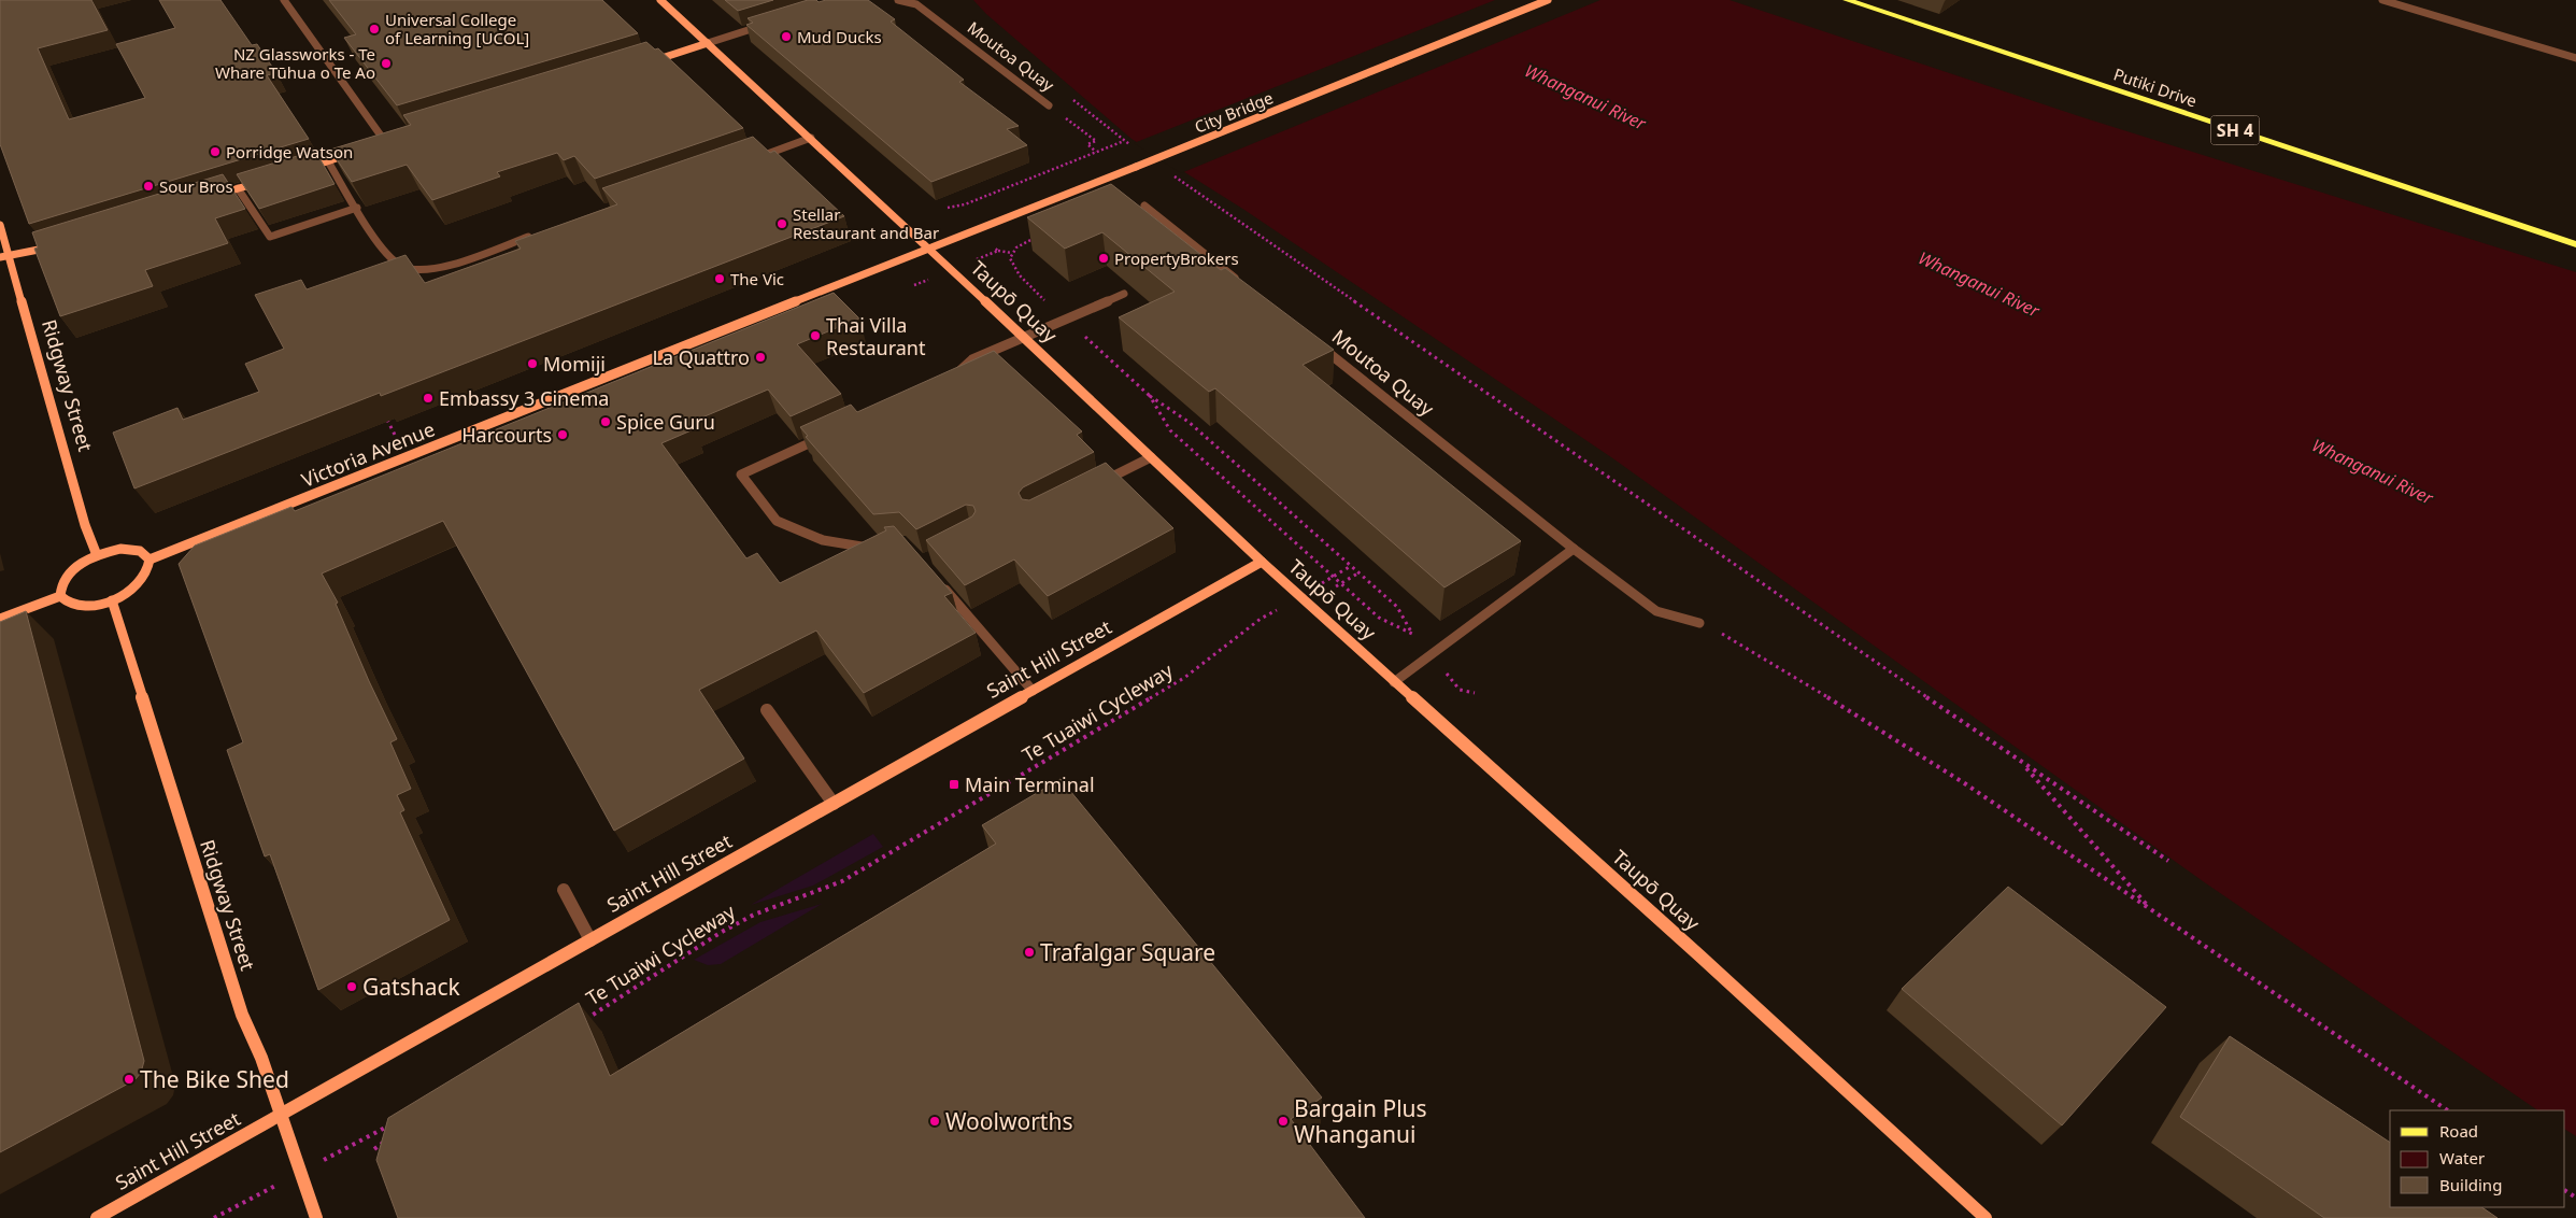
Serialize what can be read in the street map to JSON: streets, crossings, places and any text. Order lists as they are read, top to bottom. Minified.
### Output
{"streets":{"main road":["Putiki Drive","City Bridge","SH 4","Taupō Quay","Ridgway Street","Victoria Avenue","Saint Hill Street"],"street":["Moutoa Quay"],"path":["Te Tuaiwi Cycleway"]},"crossings":[["City Bridge","Taupō Quay"],["City Bridge","Victoria Avenue"],["Taupō Quay","Victoria Avenue"],["Taupō Quay","Saint Hill Street"],["Ridgway Street","Saint Hill Street"]],"water":["Whanganui River"],"places":{"other":["Universal College of Learning [UCOL]","Mud Ducks","NZ Glassworks - Te Whare Tūhua o Te Ao","Porridge Watson","Sour Bros","Stellar Restaurant and Bar","PropertyBrokers","The Vic","Thai Villa Restaurant","La Quattro","Momiji","Embassy 3 Cinema","Spice Guru","Harcourts","Trafalgar Square","Gatshack","The Bike Shed","Woolworths","Bargain Plus Whanganui"],"transit":["Main Terminal"]},"legend":["Road","Water","Building"]}
